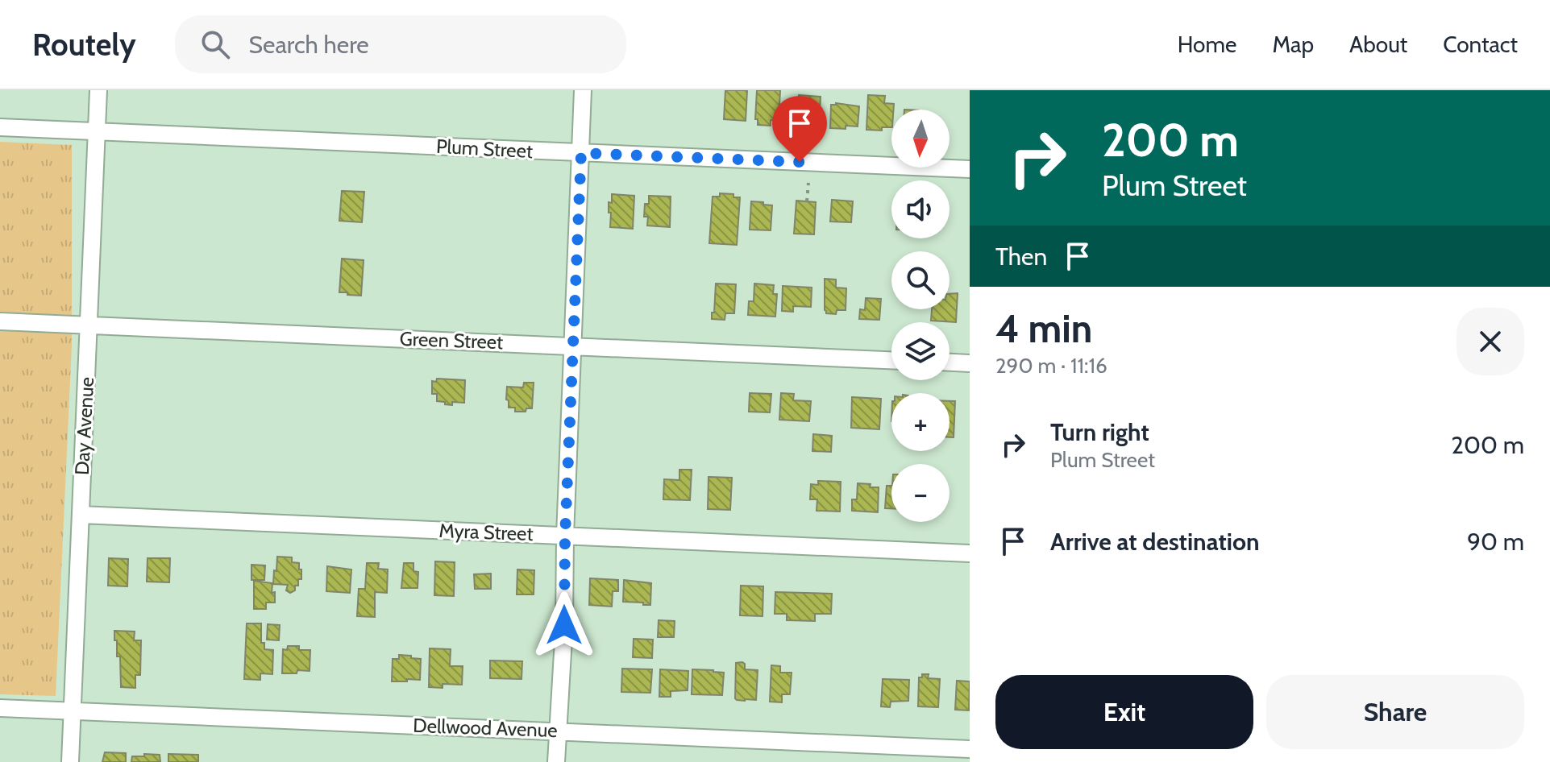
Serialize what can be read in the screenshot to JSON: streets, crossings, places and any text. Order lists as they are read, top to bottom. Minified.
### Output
{"streets":{"street":["Plum Street","Green Street","Day Avenue","Myra Street","Dellwood Avenue"]},"crossings":[["Plum Street","Day Avenue"],["Green Street","Day Avenue"],["Day Avenue","Myra Street"],["Day Avenue","Dellwood Avenue"]],"north":"bottom","page":{"header":"Routely","search":"Search here","nav":["Home","Map","About","Contact"],"turn":["200 m","Plum Street"],"map_buttons":["+","−"],"then":"Then","heading":["4 min","290 m · 11:16"],"list":[{"name":"Turn right","note":"Plum Street","value":"200 m"},{"name":"Arrive at destination","value":"90 m"}],"buttons":["Exit","Share"]}}
